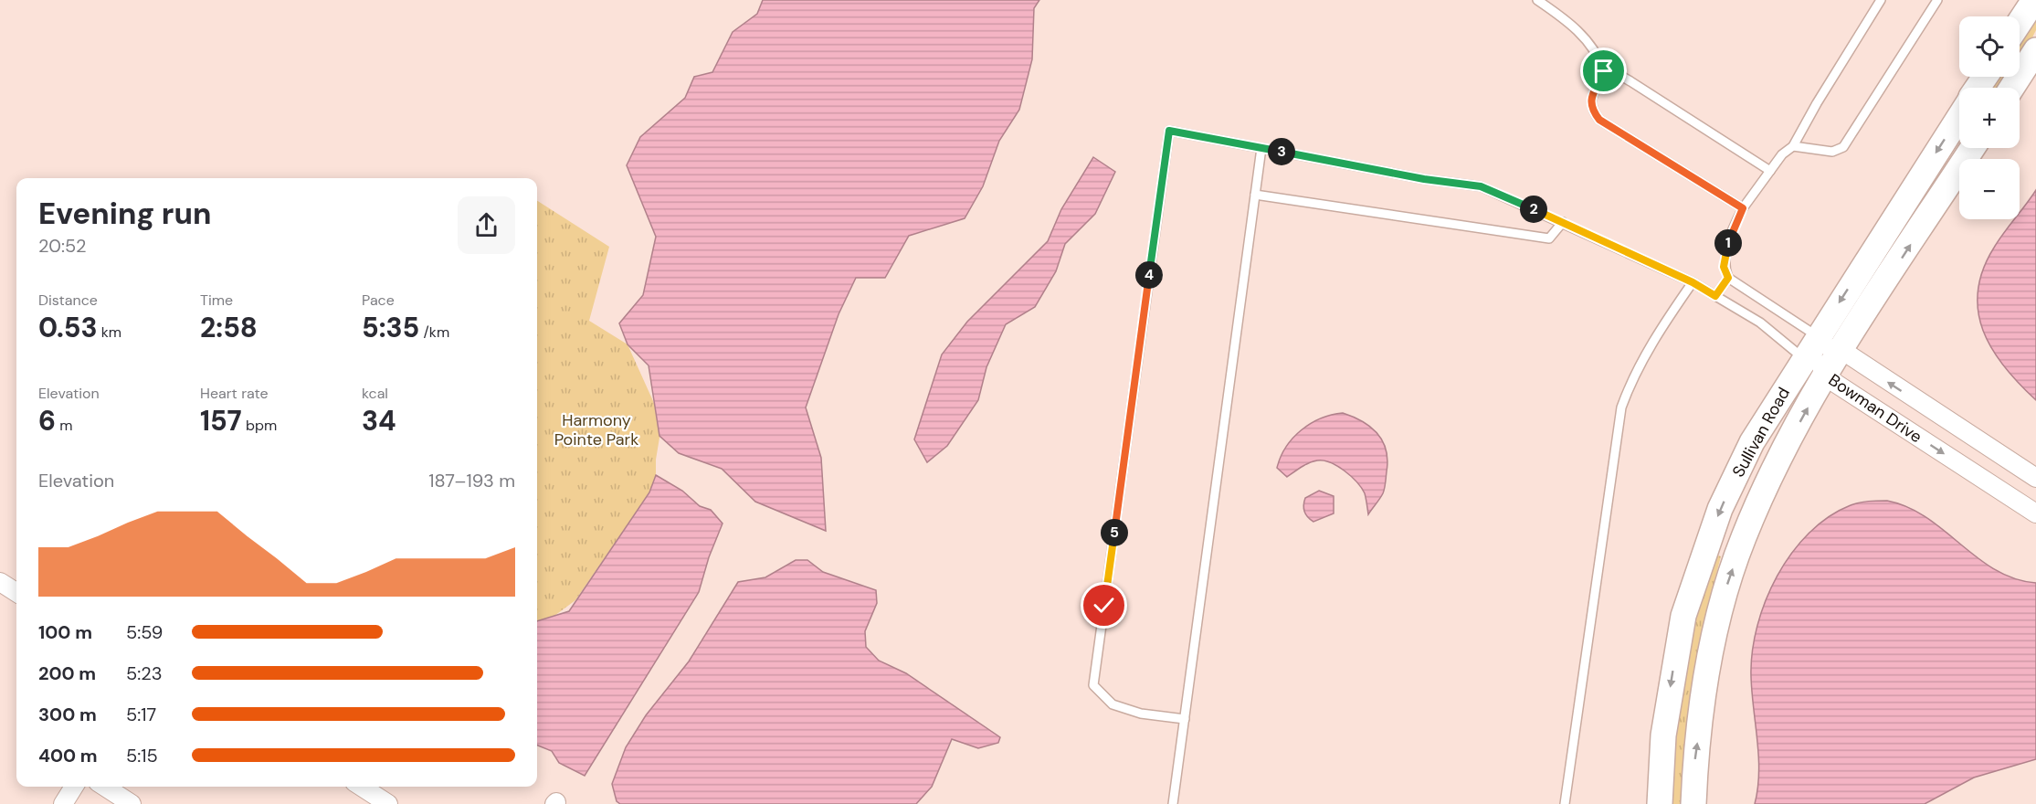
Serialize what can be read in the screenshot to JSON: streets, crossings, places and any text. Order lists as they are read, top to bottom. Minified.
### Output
{"streets":{"street":["Bowman Drive","Sullivan Road"]},"crossings":[["Bowman Drive","Sullivan Road"]],"parks":["Harmony Pointe Park"],"page":{"map_buttons":["+","−"],"pins":["3","2","1","4","5"],"heading":["Evening run","20:52"],"stats":[["Distance","0.53 km"],["Time","2:58"],["Pace","5:35 /km"],["Elevation","6 m"],["Heart rate","157 bpm"],["kcal","34"]],"chart":["Elevation","187–193 m"],"list":[{"name":"100 m","note":"5:59"},{"name":"200 m","note":"5:23"},{"name":"300 m","note":"5:17"},{"name":"400 m","note":"5:15"}]}}
